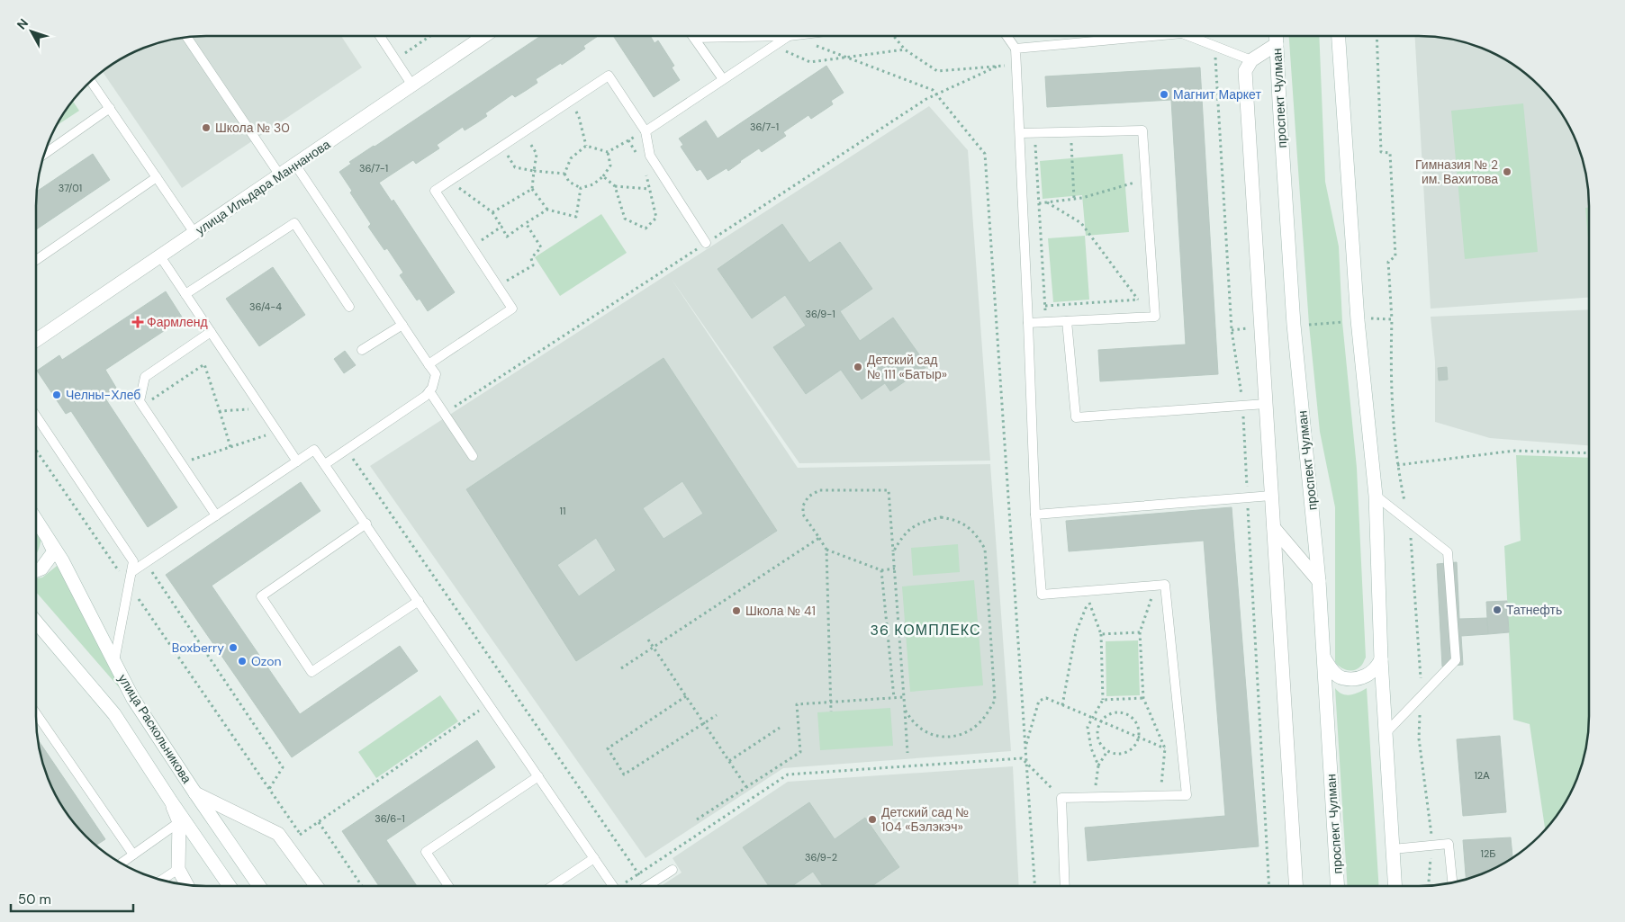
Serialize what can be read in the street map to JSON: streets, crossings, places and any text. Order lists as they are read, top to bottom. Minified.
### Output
{"streets":{"street":["проспект Чулман","улица Ильдара Маннанова","улица Раскольникова"]},"districts":["36 КОМПЛЕКС"],"places":{"other":["Магнит Маркет","Школа № 30","Гимназия № 2 им. Вахитова","Детский сад № 111 «Батыр»","Челны-Хлеб","Татнефть","Школа № 41","Boxberry","Ozon","Детский сад № 104 «Бэлэкэч»"],"health":["Фармленд"]},"house_numbers":["36/7-1","36/7-1","37/01","36/4-4","36/9-1","11","12А","36/6-1","12Б","36/9-2"],"scale_bar":"50 m","north":"top left"}
